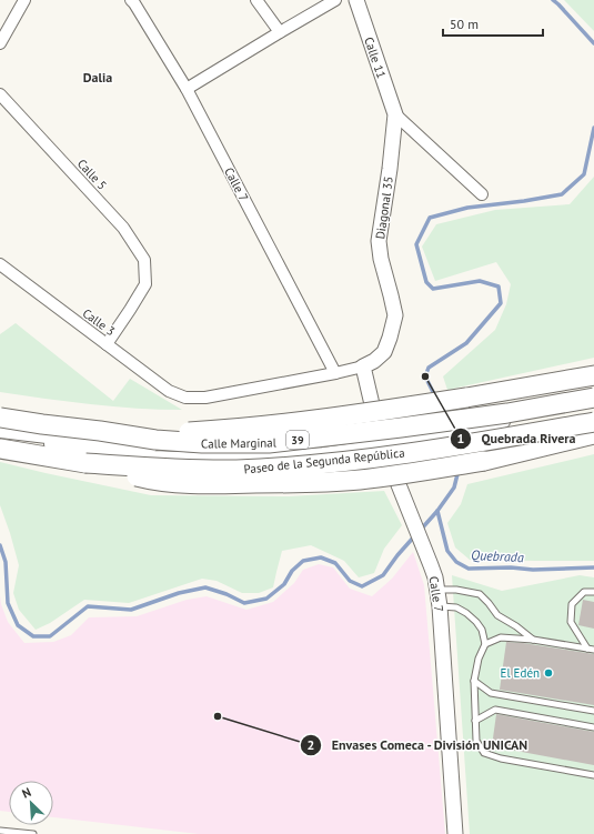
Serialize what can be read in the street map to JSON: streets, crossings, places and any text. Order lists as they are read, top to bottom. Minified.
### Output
{"streets":{"highway":["39","Paseo de la Segunda República"],"street":["Calle 11","Calle 5","Calle 7","Diagonal 35","Calle 3","Calle Marginal"]},"crossings":[["Calle 11","Diagonal 35"],["Calle 5","Calle 3"],["Calle 7","Diagonal 35"],["Calle 7","Calle 3"],["Calle 7","Calle Marginal"]],"districts":["Dalia"],"water":["Quebrada"],"places":["Quebrada Rivera","El Edén","Envases Comeca - División UNICAN"],"scale_bar":"50 m","north":"top left"}
